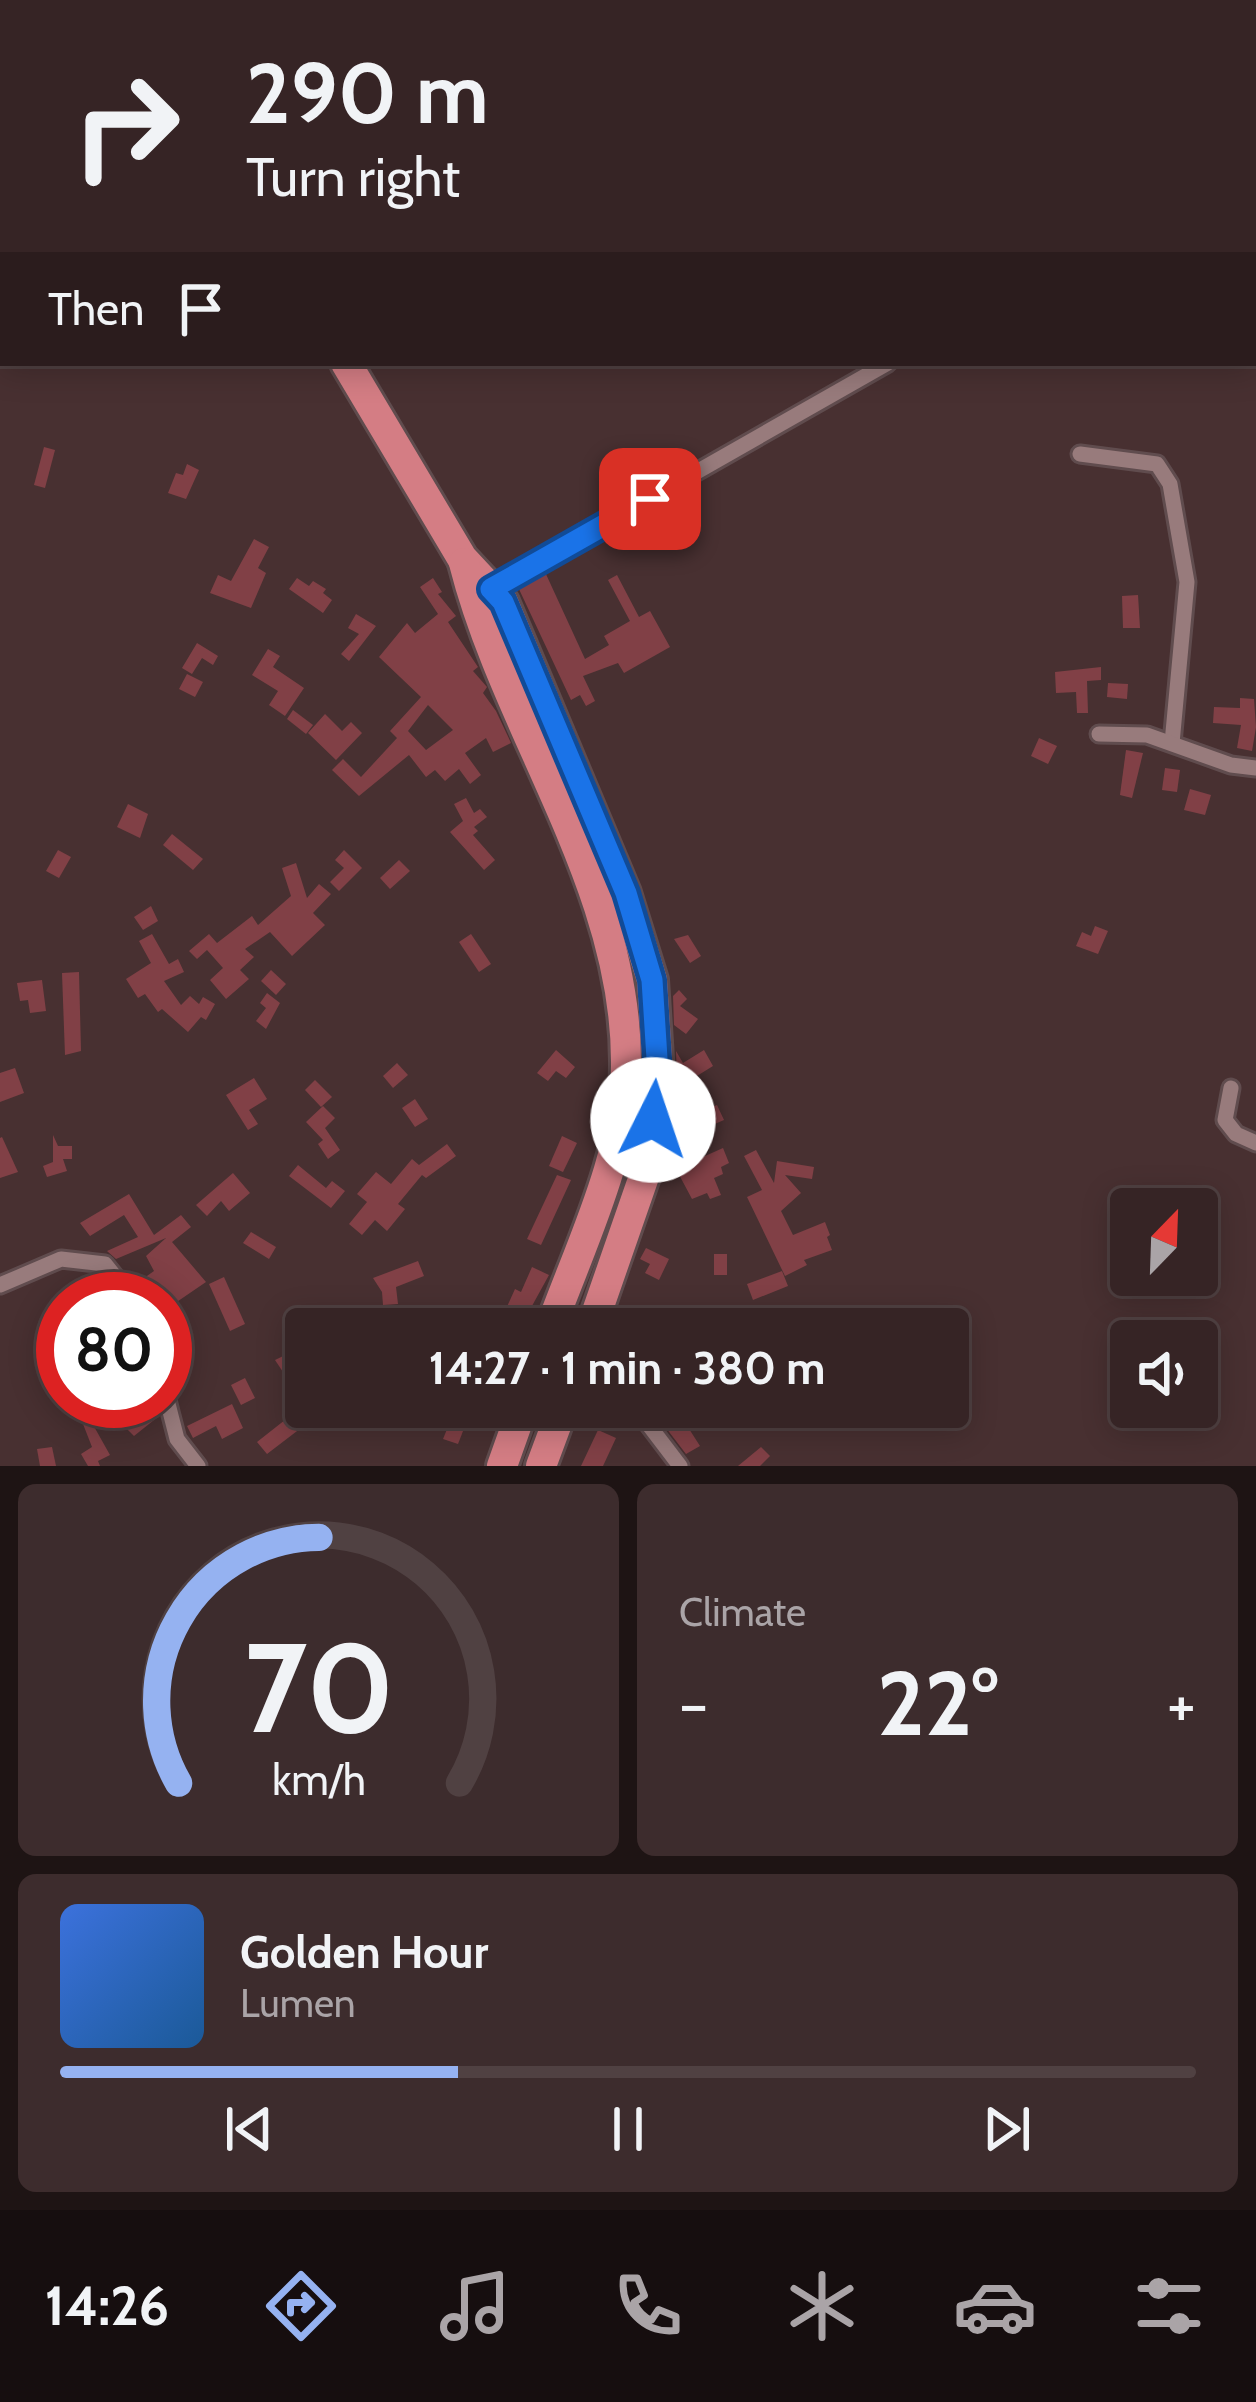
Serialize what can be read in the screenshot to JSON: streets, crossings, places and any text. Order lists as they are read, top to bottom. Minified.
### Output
{"north":"top right","page":{"turn":["290 m","Turn right"],"then":"Then","limit":"80","trip":"14:27 · 1 min · 380 m","tile":"Climate","heat":["−","22°","+"],"song":["Golden Hour","Lumen"],"tabs":"14:26","gauge":["70","km/h"]}}
